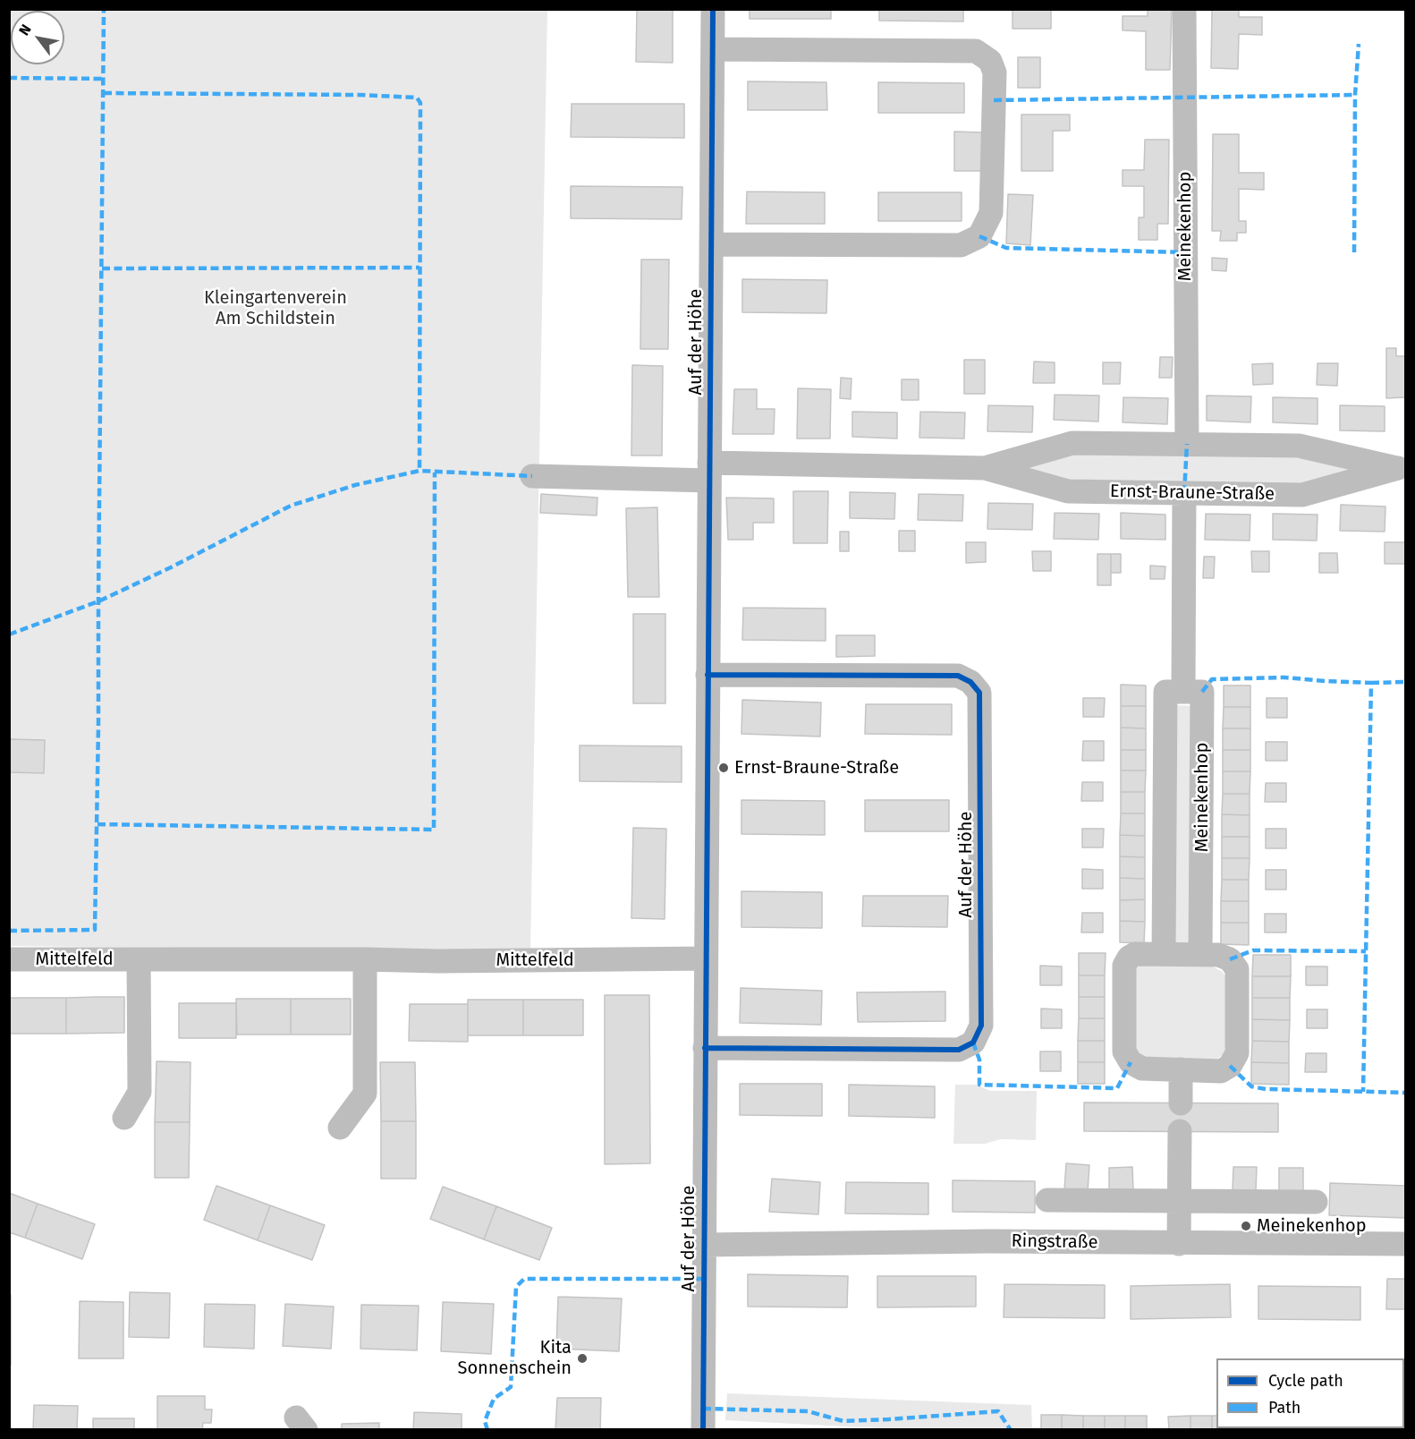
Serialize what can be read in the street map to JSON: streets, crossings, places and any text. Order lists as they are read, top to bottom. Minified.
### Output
{"streets":{"street":["Meinekenhop","Auf der Höhe","Ernst-Braune-Straße","Mittelfeld","Ringstraße"]},"crossings":[["Meinekenhop","Ernst-Braune-Straße"],["Auf der Höhe","Ernst-Braune-Straße"],["Auf der Höhe","Mittelfeld"],["Auf der Höhe","Ringstraße"]],"parks":["Kleingartenverein Am Schildstein"],"places":["Ernst-Braune-Straße","Meinekenhop","Kita Sonnenschein"],"legend":["Cycle path","Path"],"north":"top left"}
